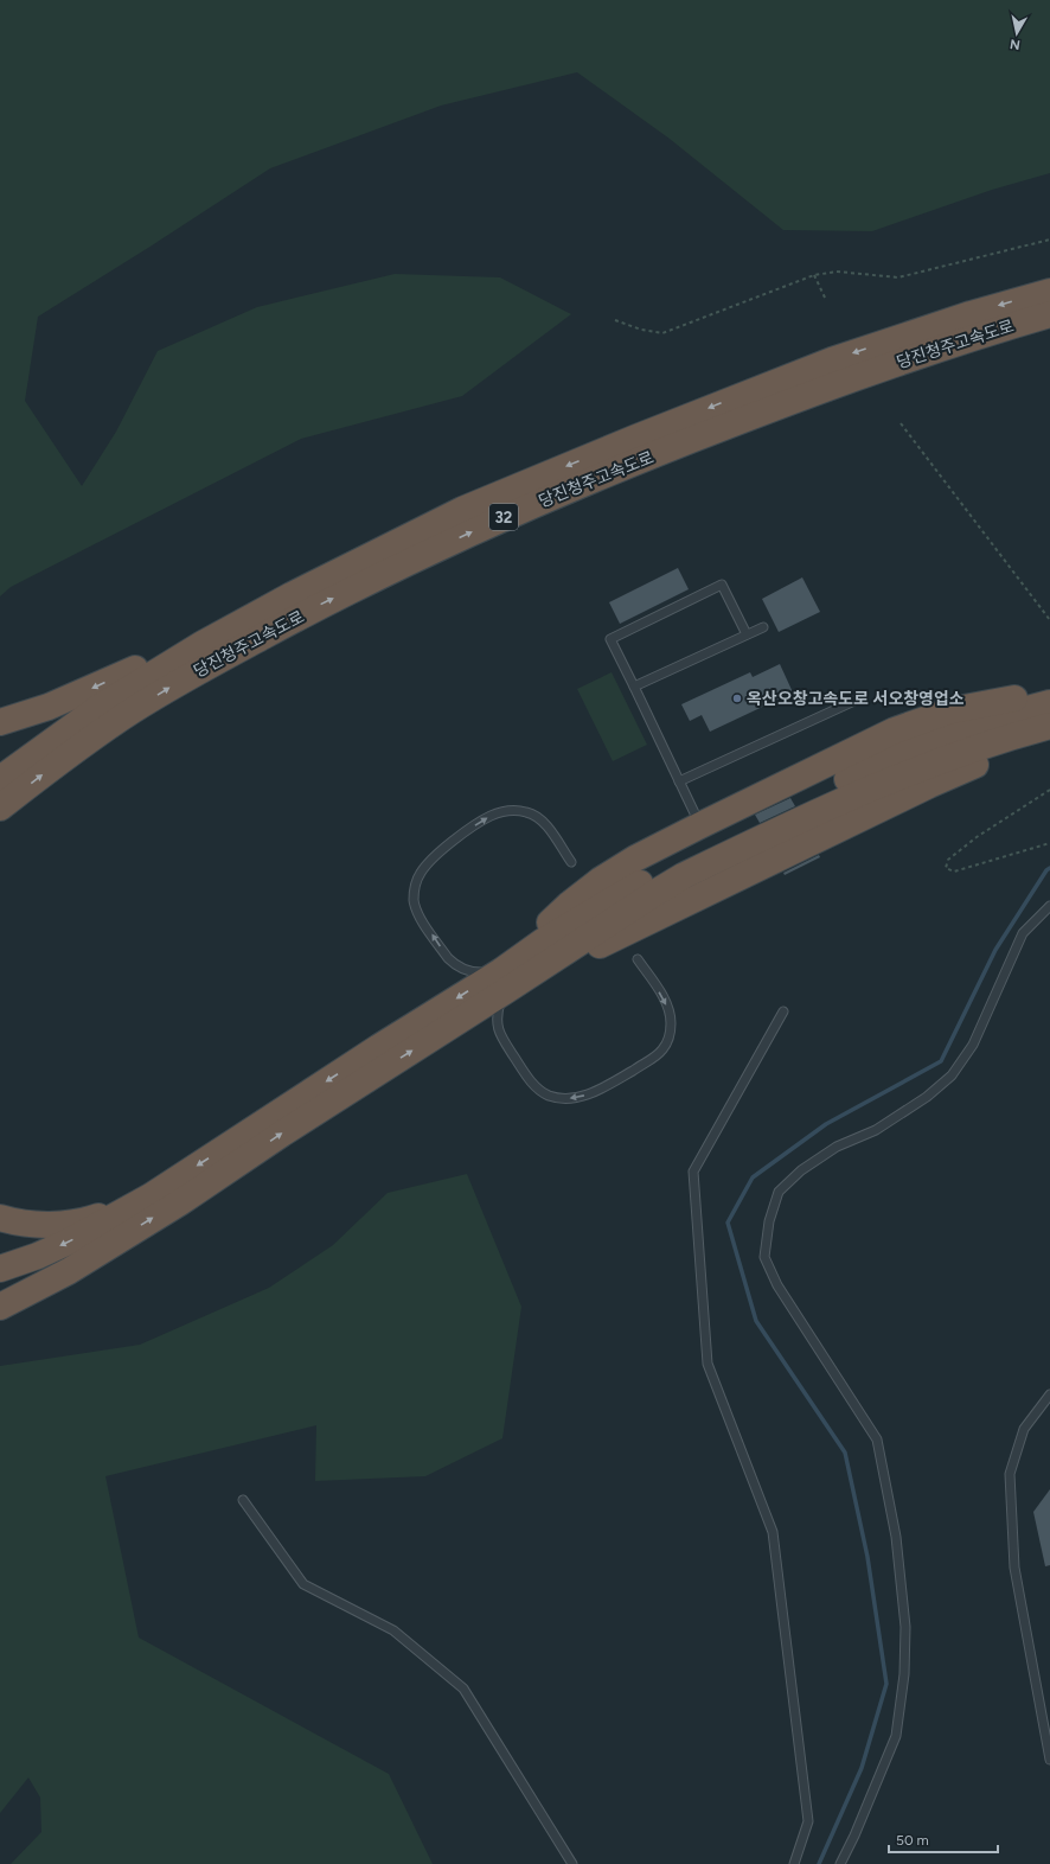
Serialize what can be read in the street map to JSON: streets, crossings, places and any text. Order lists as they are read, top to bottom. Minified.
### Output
{"streets":{"highway":["당진청주고속도로","32"]},"places":["옥산오창고속도로 서오창영업소"],"scale_bar":"50 m","north":"bottom"}
